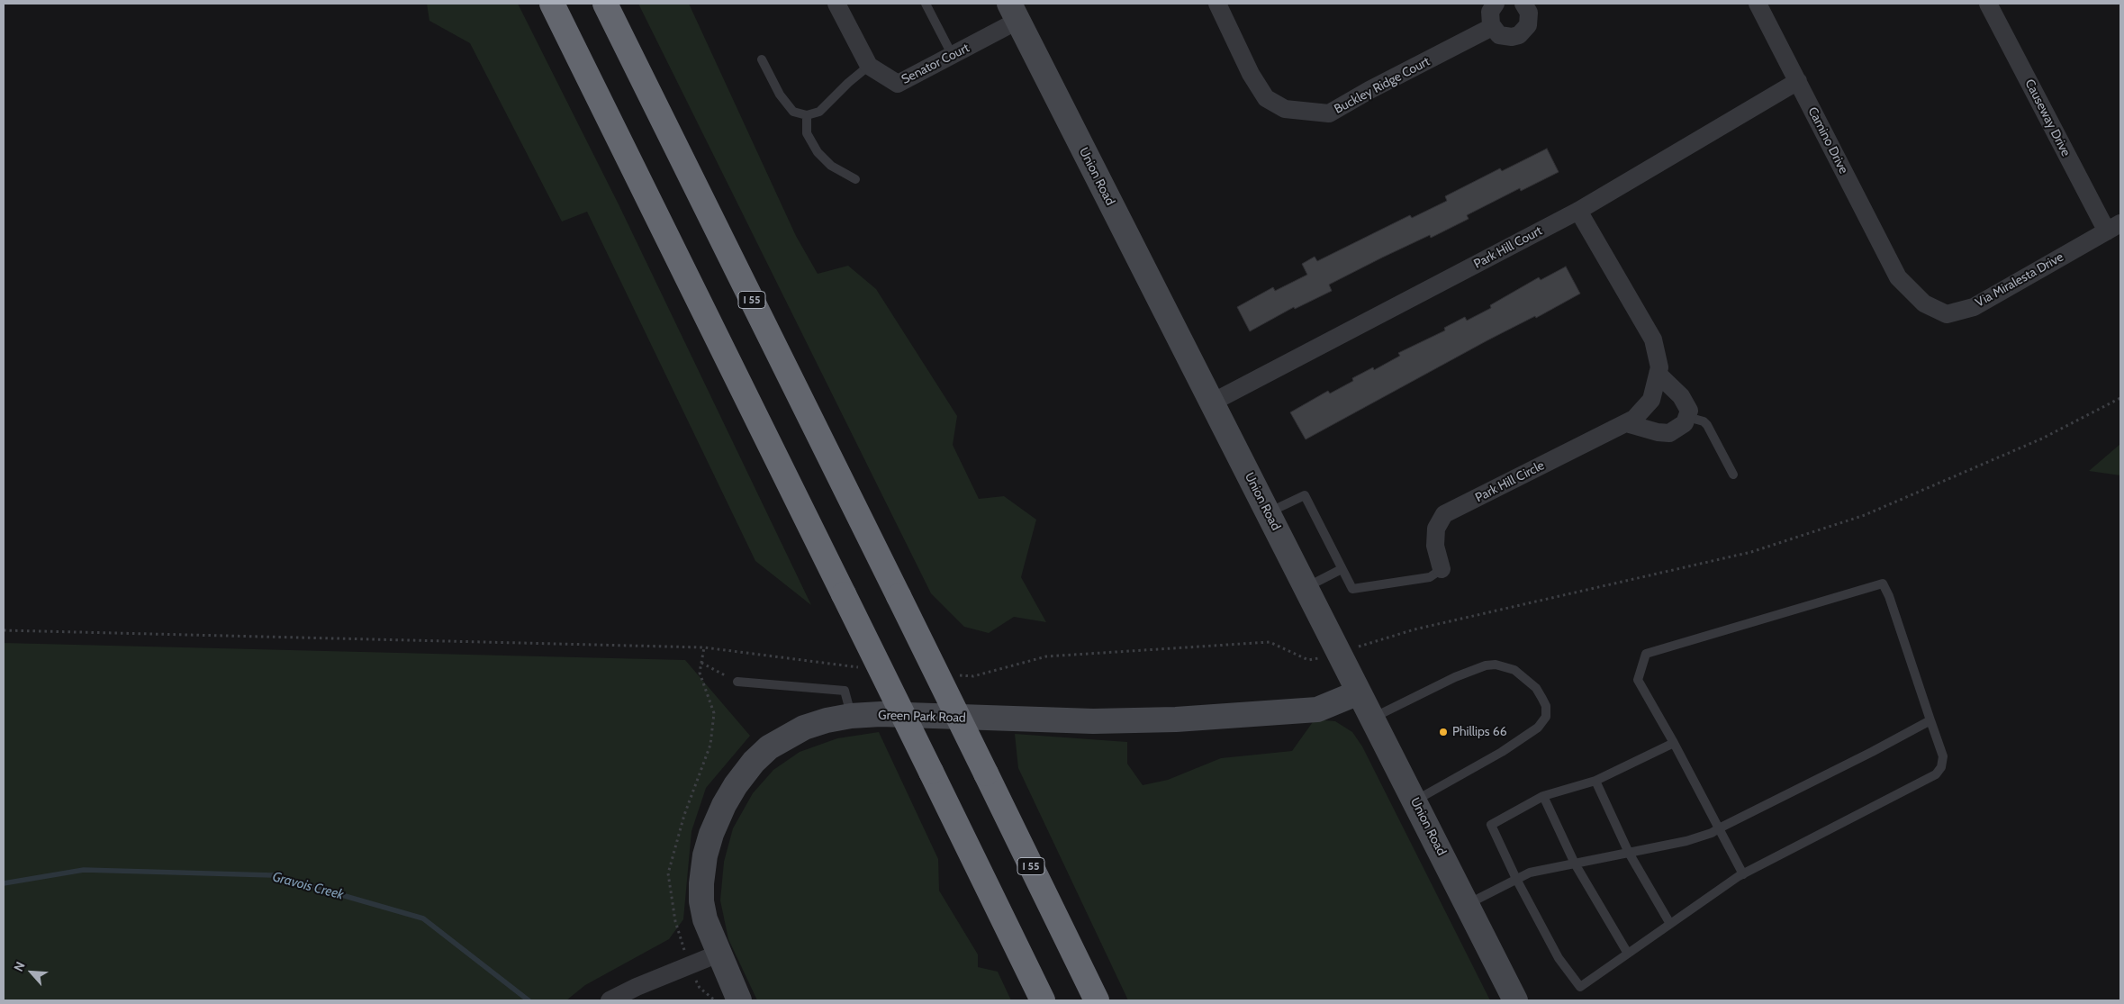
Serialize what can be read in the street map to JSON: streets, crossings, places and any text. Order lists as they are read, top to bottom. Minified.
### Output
{"streets":{"highway":["I 55"],"main road":["Union Road","Green Park Road"],"street":["Senator Court","Buckley Ridge Court","Causeway Drive","Camino Drive","Park Hill Court","Via Miralesta Drive","Park Hill Circle"]},"crossings":[["Senator Court","Union Road"],["Causeway Drive","Via Miralesta Drive"],["Camino Drive","Park Hill Court"],["Camino Drive","Via Miralesta Drive"],["Union Road","Park Hill Court"],["Union Road","Green Park Road"],["Park Hill Court","Park Hill Circle"]],"water":["Gravois Creek"],"places":["Phillips 66"],"north":"top left"}
